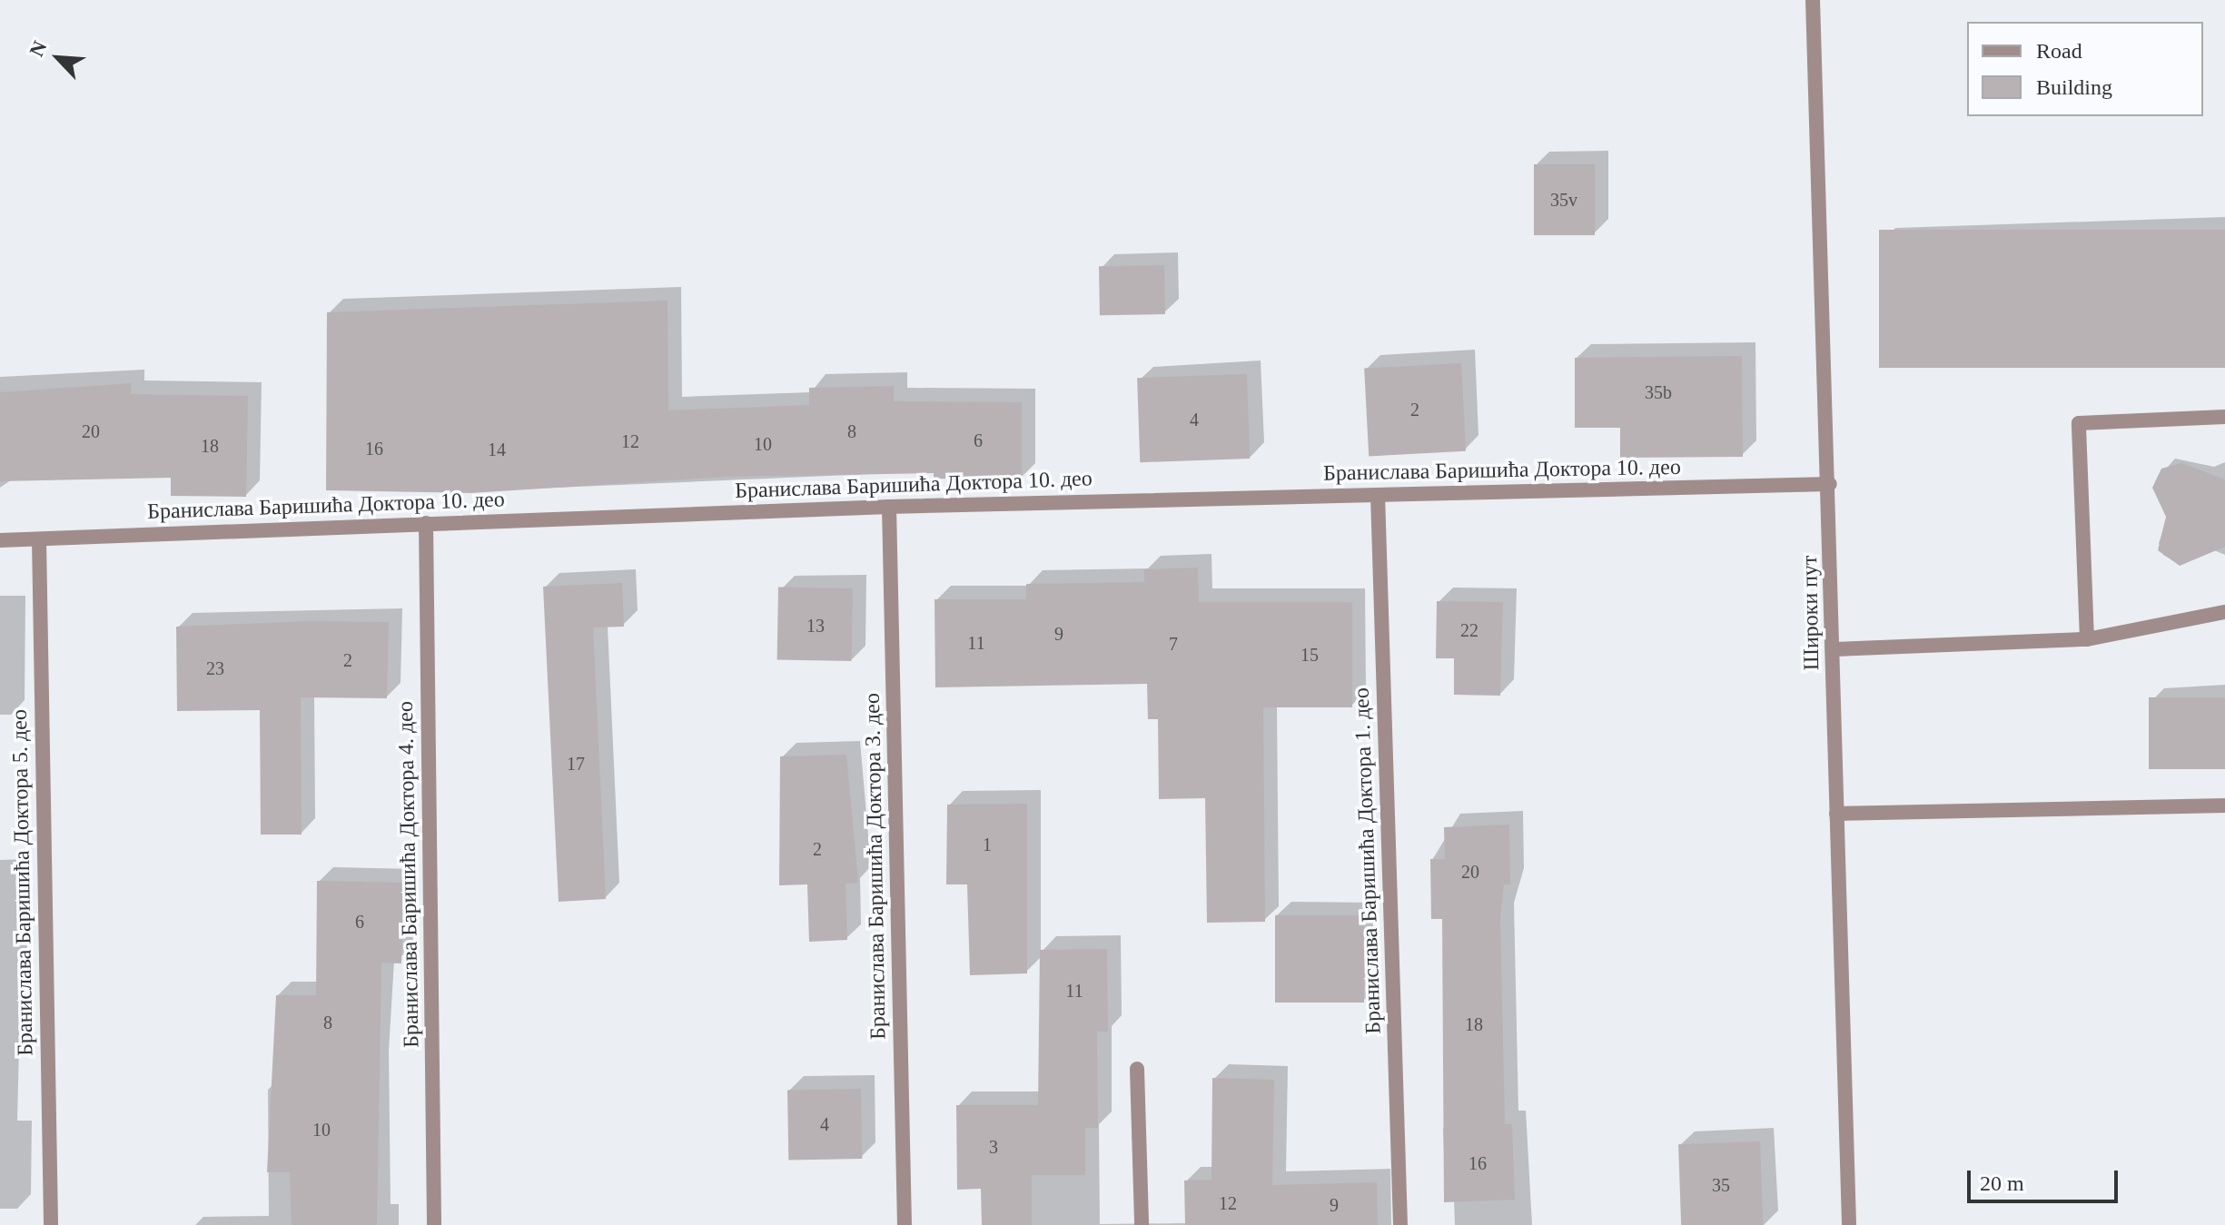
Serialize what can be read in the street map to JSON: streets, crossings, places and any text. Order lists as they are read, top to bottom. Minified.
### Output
{"streets":{"street":["Бранислава Баришића Доктора 10. део","Широки пут","Бранислава Баришића Доктора 1. део","Бранислава Баришића Доктора 3. део","Бранислава Баришића Доктора 4. део","Бранислава Баришића Доктора 5. део"]},"crossings":[["Бранислава Баришића Доктора 10. део","Широки пут"],["Бранислава Баришића Доктора 10. део","Бранислава Баришића Доктора 1. део"],["Бранислава Баришића Доктора 10. део","Бранислава Баришића Доктора 3. део"],["Бранислава Баришића Доктора 10. део","Бранислава Баришића Доктора 4. део"],["Бранислава Баришића Доктора 10. део","Бранислава Баришића Доктора 5. део"]],"house_numbers":["35v","35b","2","4","20","8","6","12","10","18","16","14","13","22","9","11","7","15","2","23","17","1","2","20","6","11","8","18","4","10","3","16","35","12","9"],"legend":["Road","Building"],"scale_bar":"20 m","north":"top left"}
